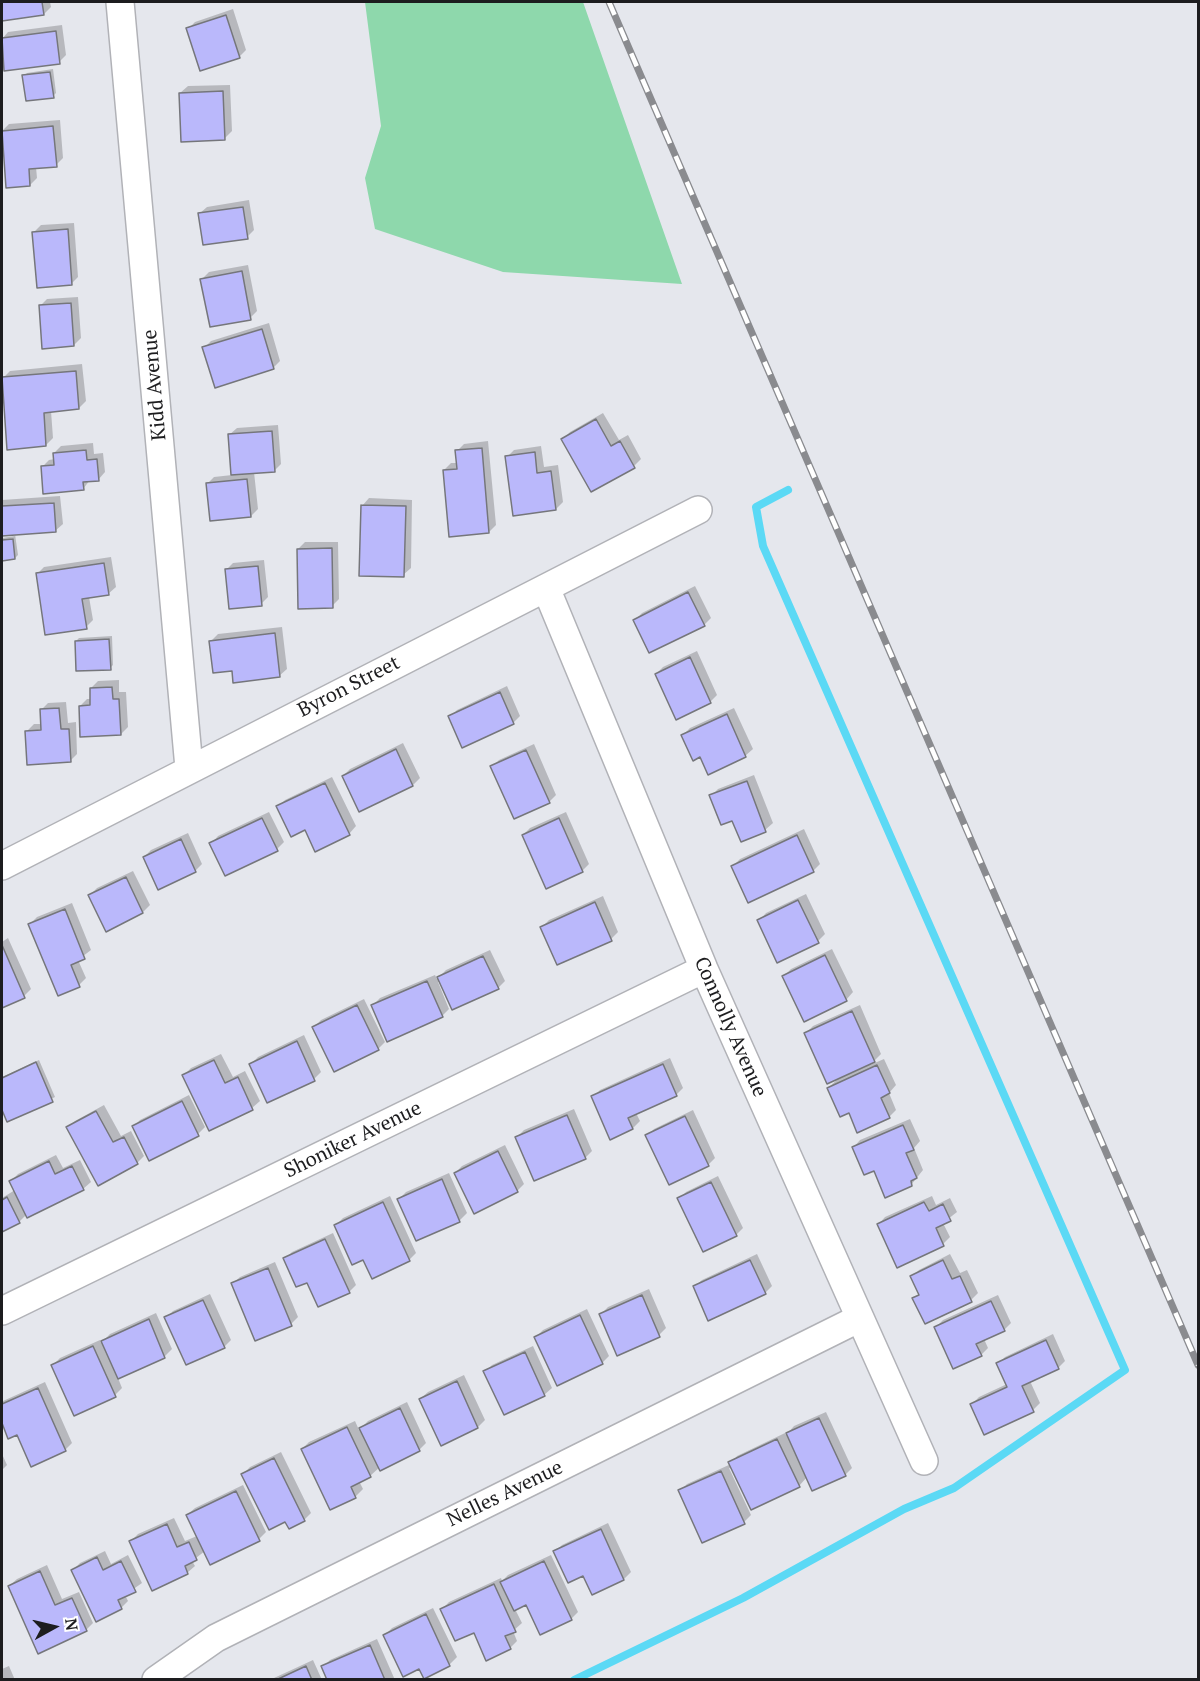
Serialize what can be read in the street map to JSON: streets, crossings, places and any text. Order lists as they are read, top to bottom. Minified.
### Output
{"streets":{"street":["Kidd Avenue","Byron Street","Connolly Avenue","Shoniker Avenue","Nelles Avenue"]},"crossings":[["Kidd Avenue","Byron Street"],["Byron Street","Connolly Avenue"],["Connolly Avenue","Shoniker Avenue"],["Connolly Avenue","Nelles Avenue"]],"north":"right"}
